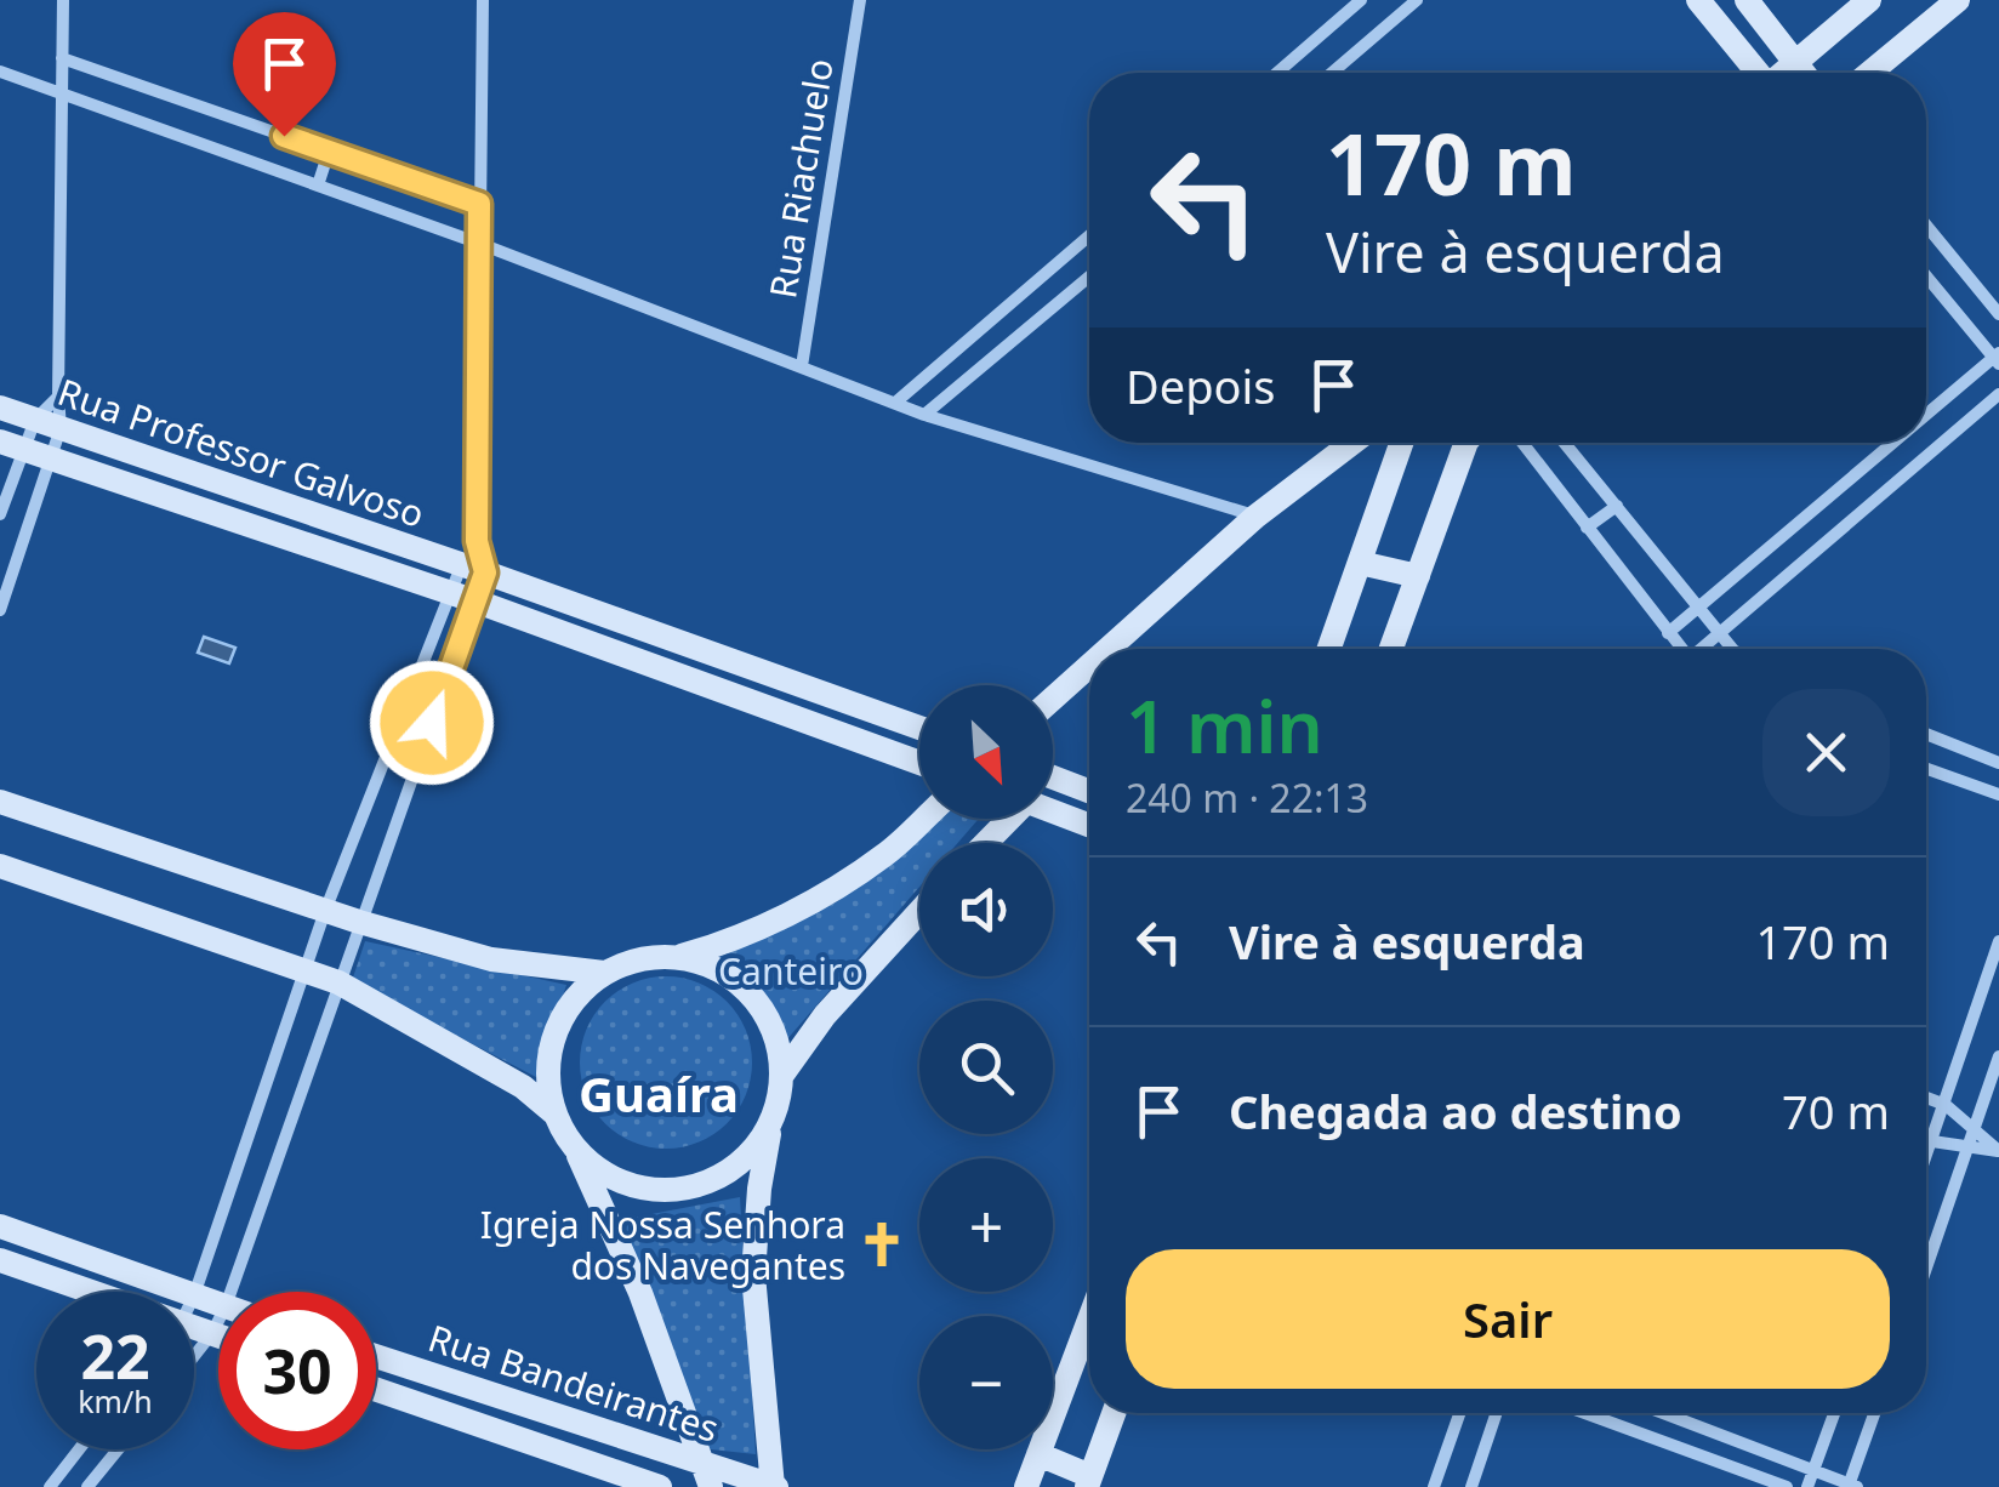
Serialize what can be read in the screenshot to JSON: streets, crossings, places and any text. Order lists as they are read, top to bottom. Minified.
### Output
{"streets":{"street":["Rua Riachuelo","Rua Professor Galvoso","Rua Bandeirantes"]},"districts":["Guaíra"],"parks":["Canteiro"],"places":{"church":["Igreja Nossa Senhora dos Navegantes"]},"north":"bottom right","page":{"turn":["170 m","Vire à esquerda"],"then":"Depois","heading":["1 min","240 m · 22:13"],"map_buttons":["+","−"],"list":[{"name":"Vire à esquerda","value":"170 m"},{"name":"Chegada ao destino","value":"70 m"}],"buttons":"Sair","speed":"22 km/h","limit":"30"}}
